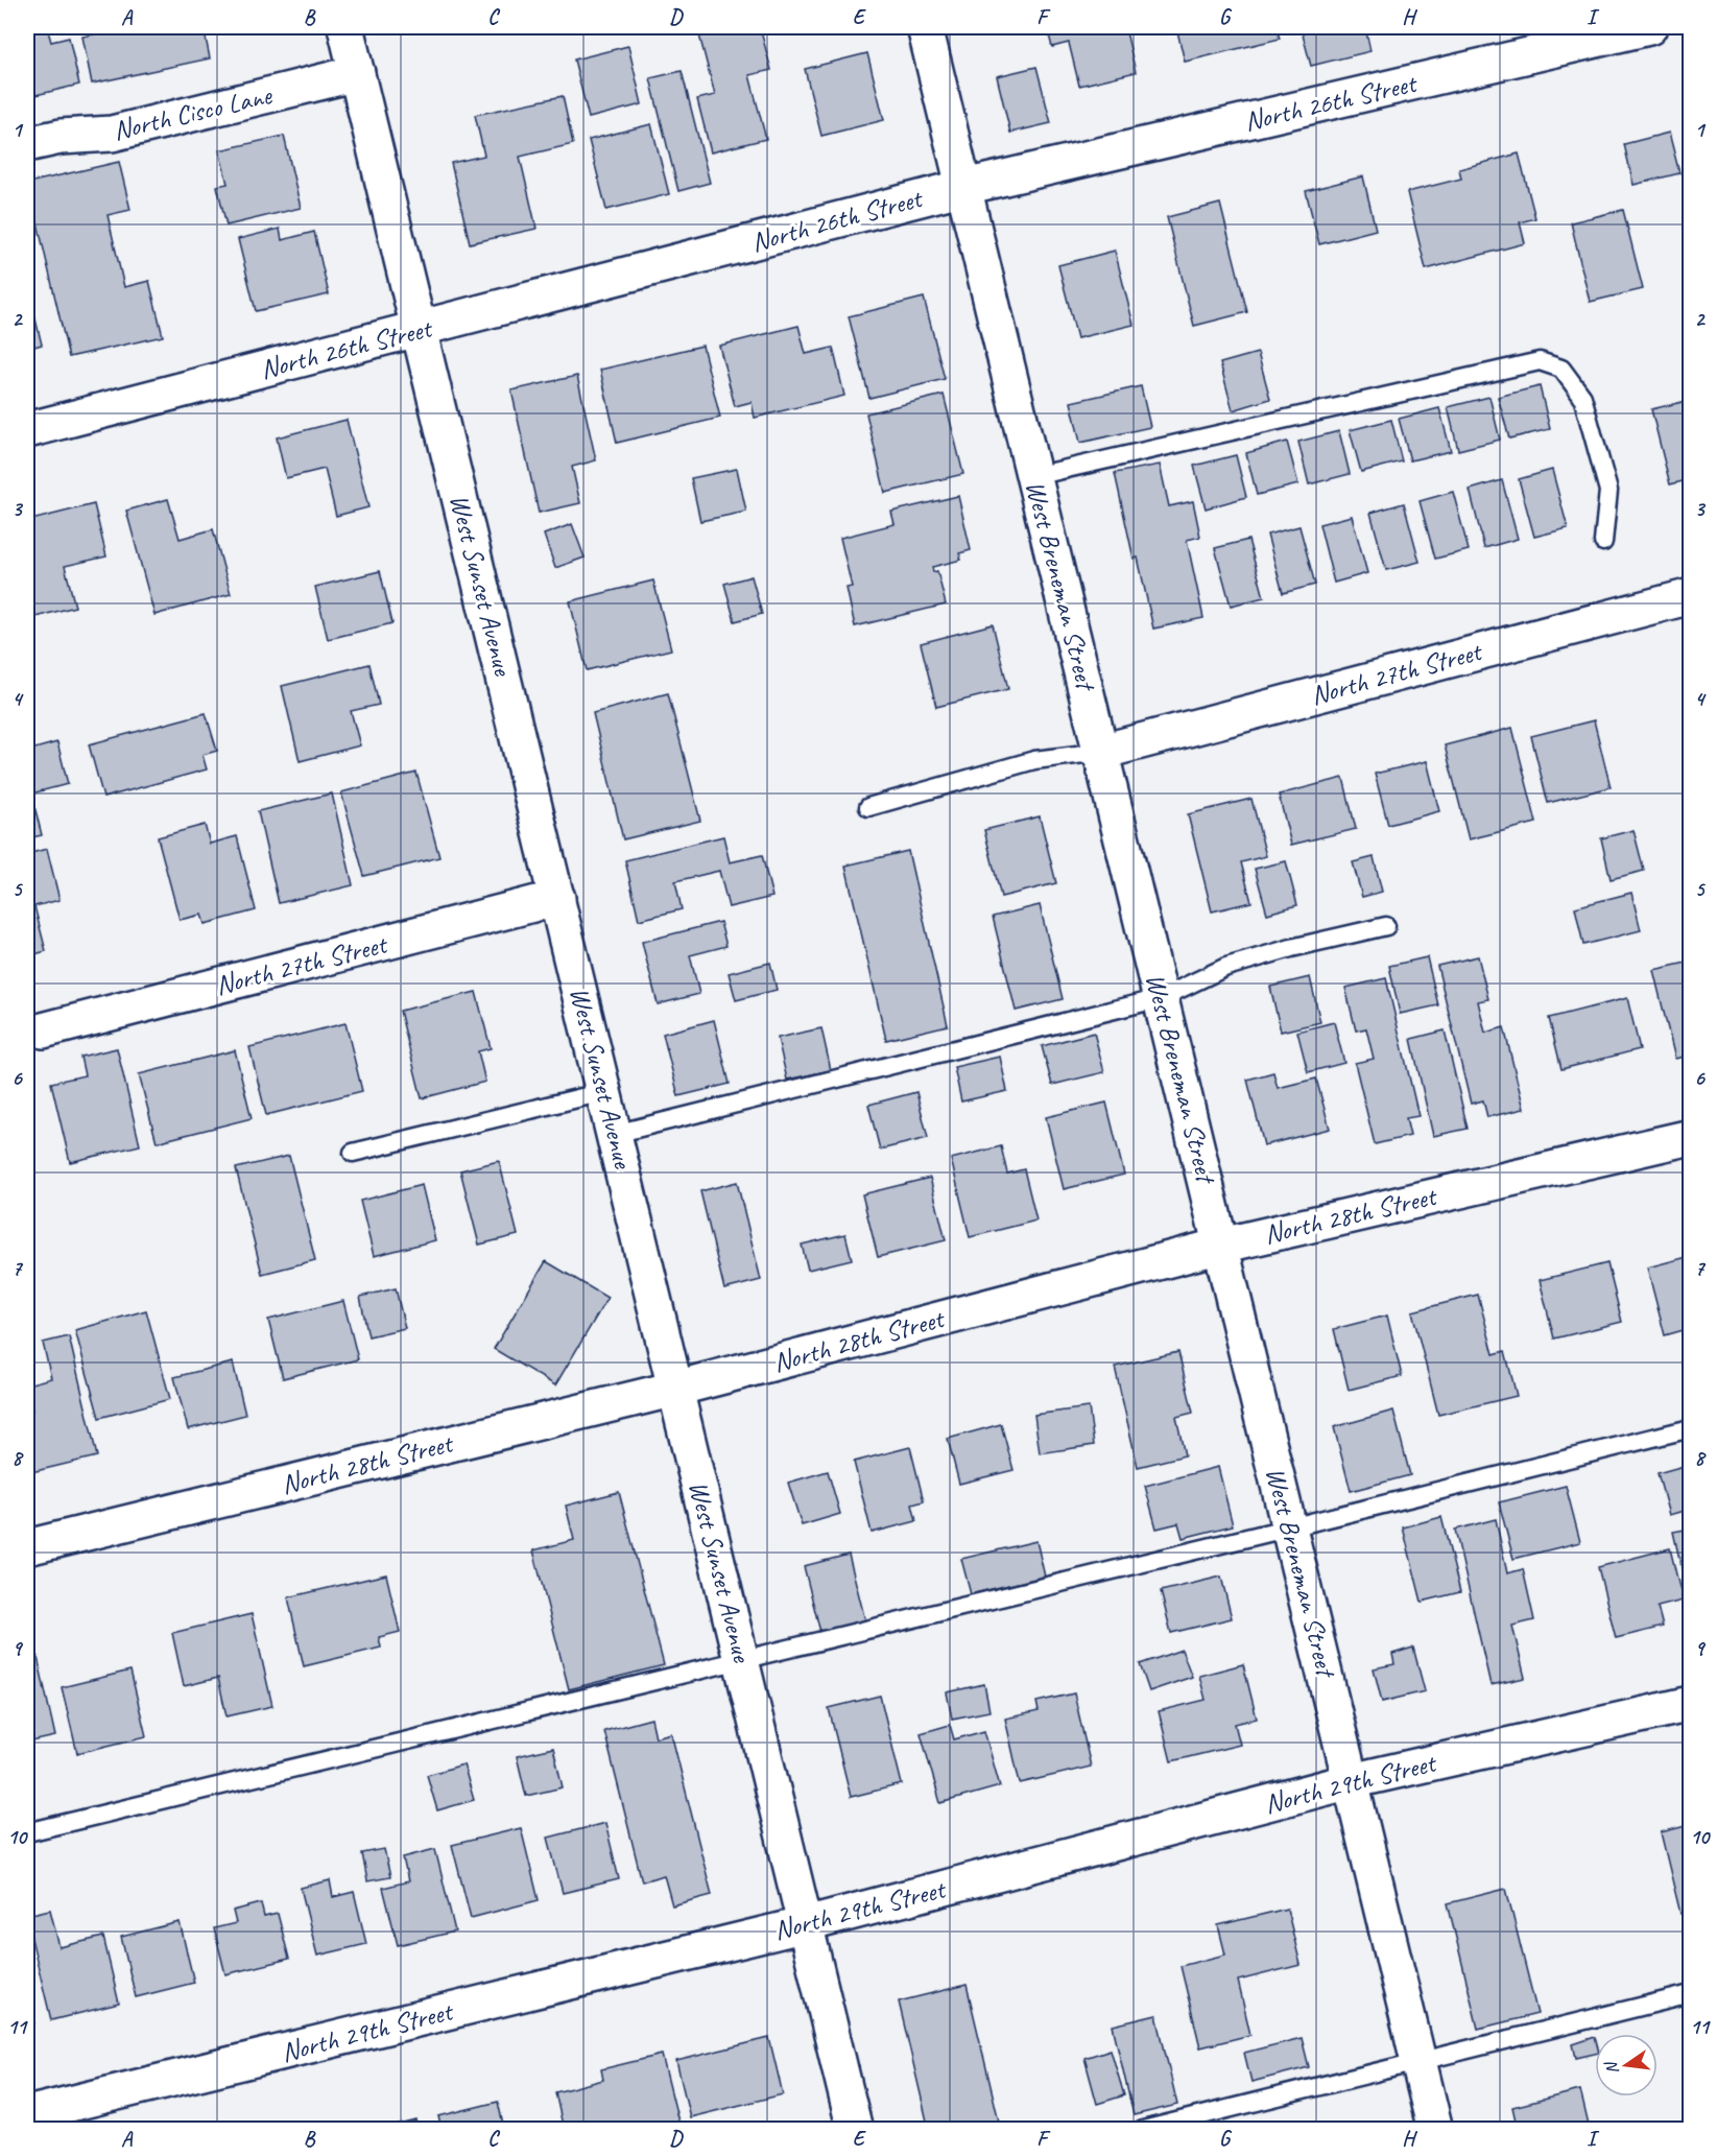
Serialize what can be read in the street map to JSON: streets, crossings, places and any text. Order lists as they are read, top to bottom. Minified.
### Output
{"streets":{"street":["North 26th Street","North Cisco Lane","West Sunset Avenue","West Breneman Street","North 27th Street","North 28th Street","North 29th Street"]},"crossings":[["North 26th Street","West Sunset Avenue"],["North 26th Street","West Breneman Street"],["North Cisco Lane","West Sunset Avenue"],["West Sunset Avenue","North 27th Street"],["West Sunset Avenue","North 28th Street"],["West Sunset Avenue","North 29th Street"],["West Breneman Street","North 27th Street"],["West Breneman Street","North 28th Street"],["West Breneman Street","North 29th Street"]],"north":"left","grid":{"columns":["A","B","C","D","E","F","G","H","I"],"rows":["1","2","3","4","5","6","7","8","9","10","11"]}}
